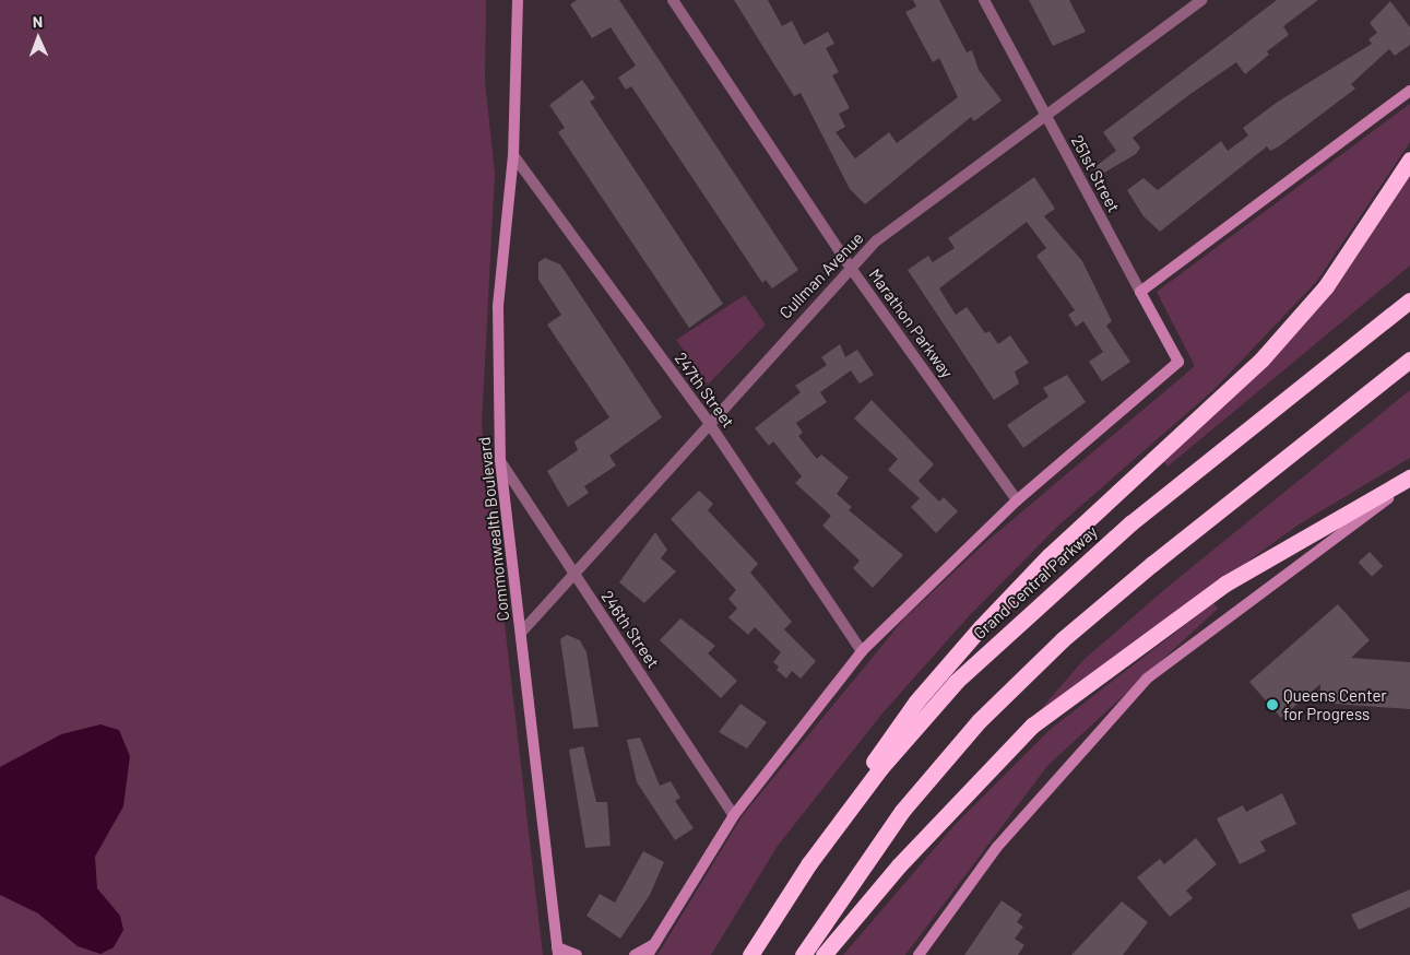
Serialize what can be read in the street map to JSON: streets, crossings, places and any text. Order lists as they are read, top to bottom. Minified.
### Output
{"streets":{"highway":["Grand Central Parkway"],"street":["251st Street","Cullman Avenue","Marathon Parkway","247th Street","Commonwealth Boulevard","246th Street"]},"crossings":[["251st Street","Cullman Avenue"],["251st Street","Marathon Parkway"],["Cullman Avenue","Marathon Parkway"],["Cullman Avenue","247th Street"],["Cullman Avenue","Commonwealth Boulevard"],["Cullman Avenue","246th Street"],["247th Street","Commonwealth Boulevard"],["Commonwealth Boulevard","246th Street"]],"places":["Queens Center for Progress"],"north":"top"}
